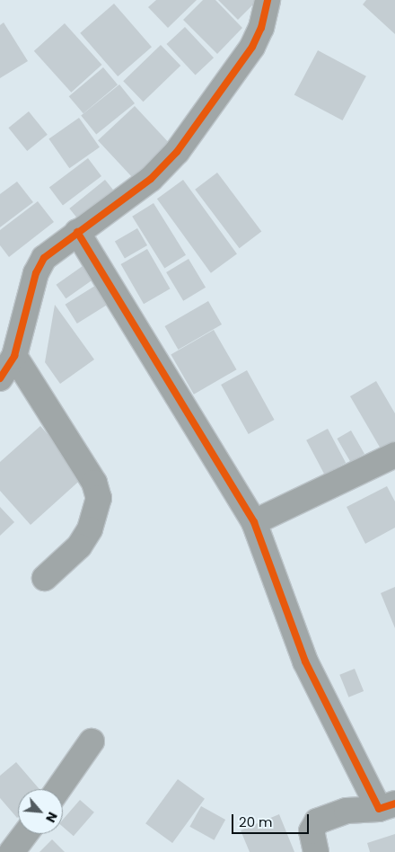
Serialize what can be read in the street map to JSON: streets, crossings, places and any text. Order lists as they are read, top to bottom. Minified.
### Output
{"scale_bar":"20 m","north":"bottom right"}
